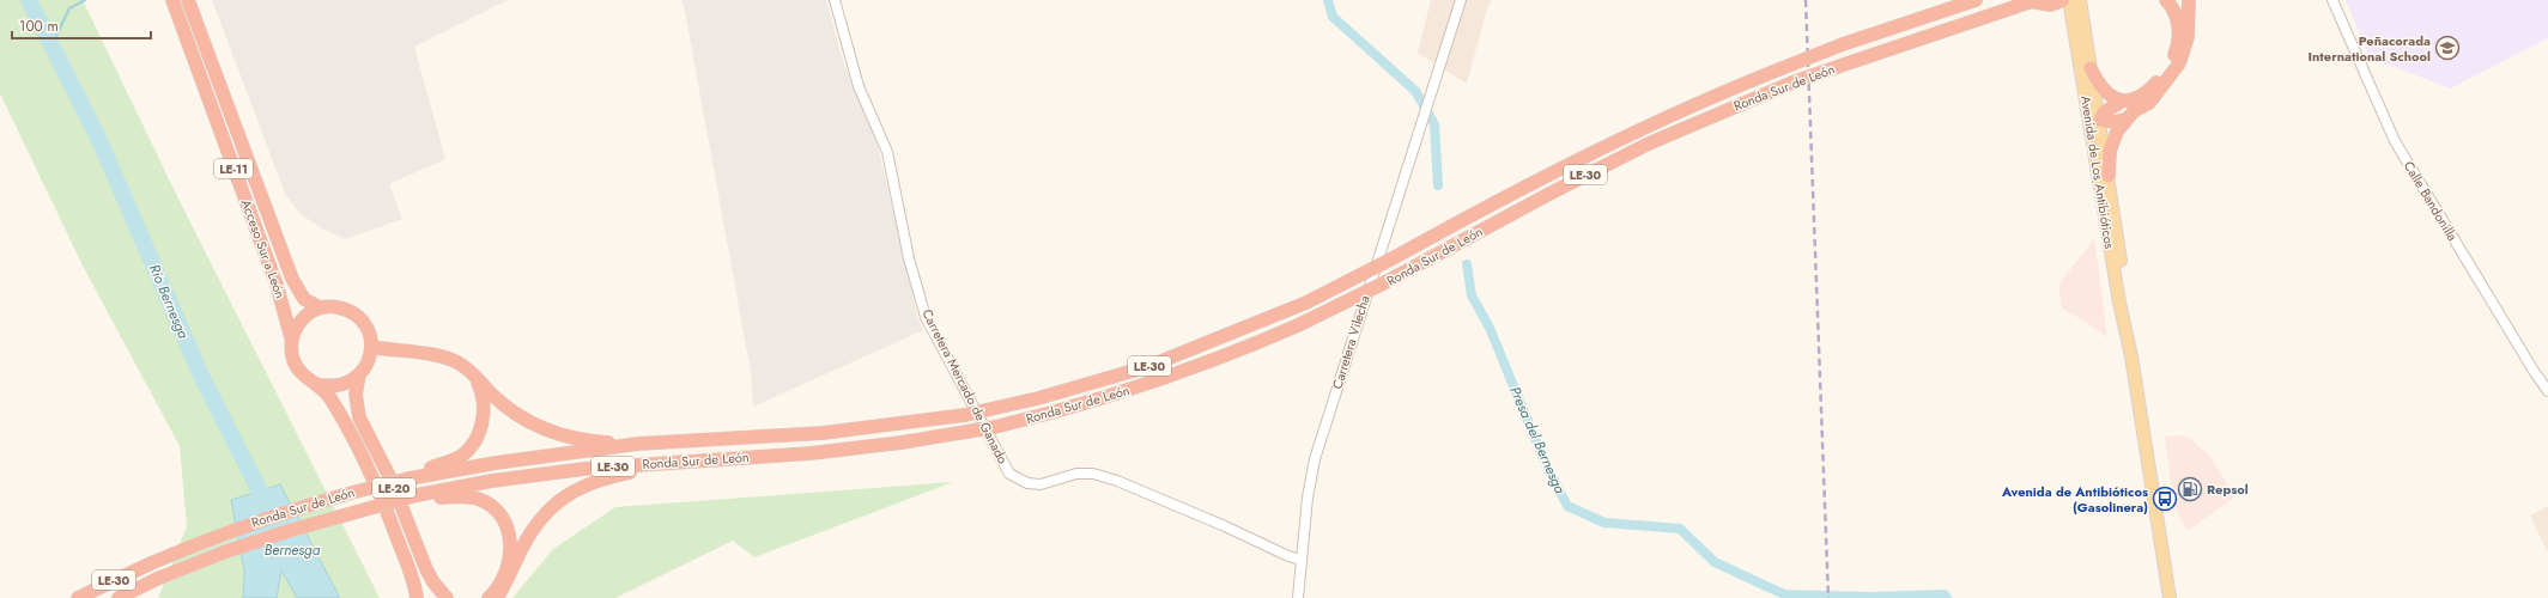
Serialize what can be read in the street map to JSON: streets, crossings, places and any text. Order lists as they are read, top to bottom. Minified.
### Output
{"streets":{"highway":["Ronda Sur de León","LE-11","LE-30","Acceso Sur a León","LE-20"],"main road":["Avenida de Los Antibióticos"],"street":["Calle Bandonilla","Carretera Vilecha","Carretera Mercado de Ganado"]},"crossings":[["LE-11","Acceso Sur a León"],["LE-11","LE-20"],["Acceso Sur a León","LE-20"],["Carretera Vilecha","Carretera Mercado de Ganado"]],"water":["Río Bernesga","Presa del Bernesga","Bernesga"],"places":{"school or university":["Peñacorada International School"],"fuel station":["Repsol"],"bus stop":["Avenida de Antibióticos (Gasolinera)"]},"scale_bar":"100 m"}
